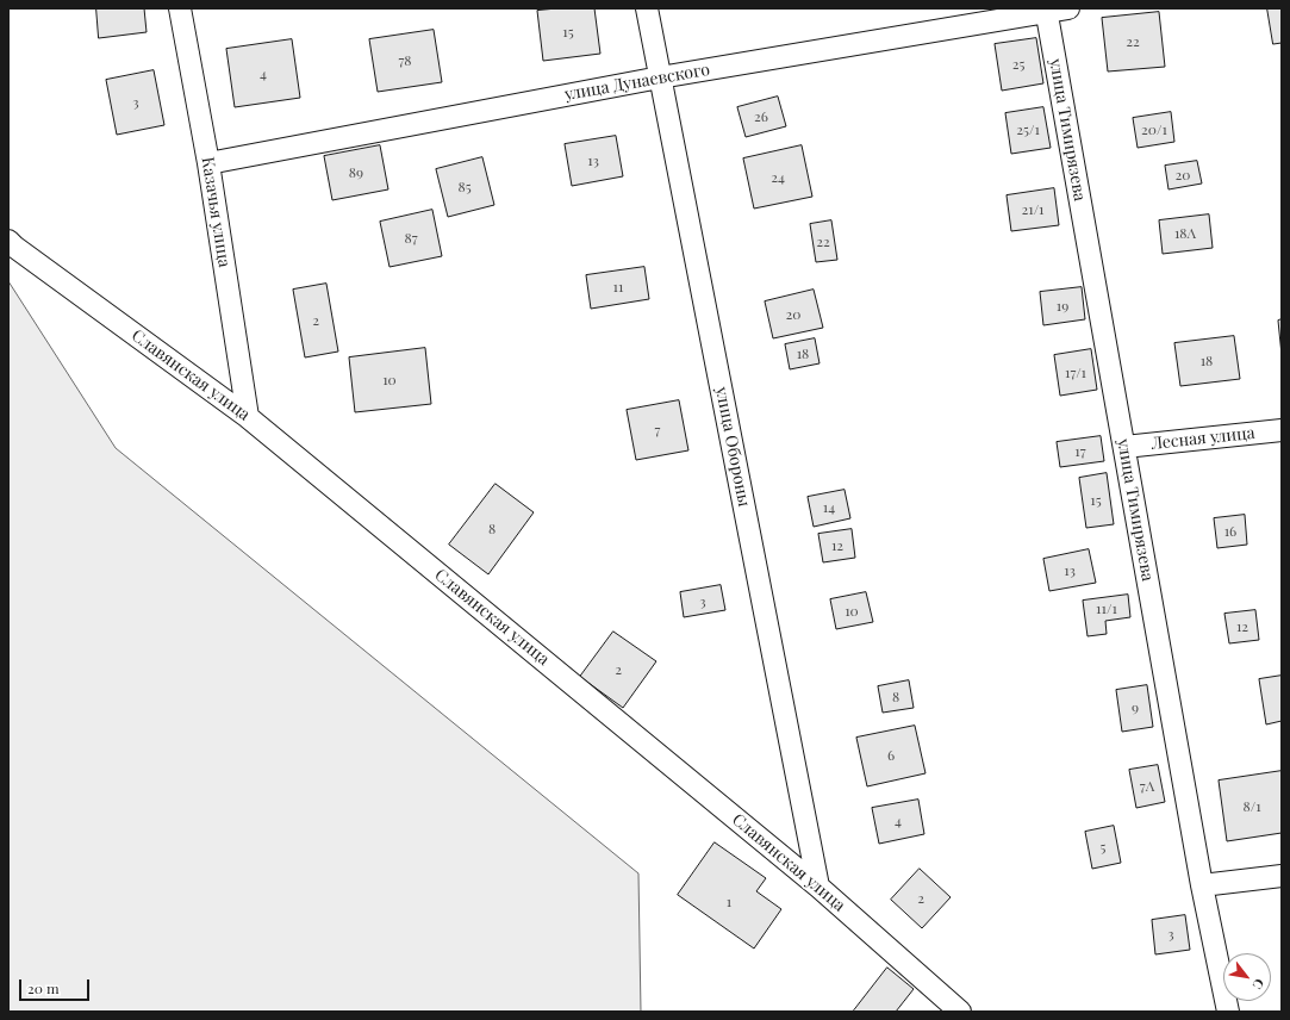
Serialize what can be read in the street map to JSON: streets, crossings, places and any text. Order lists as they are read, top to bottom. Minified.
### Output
{"streets":{"street":["улица Дунаевского","улица Тимирязева","Казачья улица","Славянская улица","Лесная улица","улица Обороны"]},"crossings":[["улица Дунаевского","улица Тимирязева"],["улица Дунаевского","Казачья улица"],["улица Дунаевского","улица Обороны"],["улица Тимирязева","Лесная улица"],["Казачья улица","Славянская улица"],["Славянская улица","улица Обороны"]],"house_numbers":["15","22","78","25","4","3","26","25/1","20/1","13","89","20","24","85","21/1","18А","87","22","11","19","20","2","18","18","17/1","10","7","17","15","14","8","16","12","13","3","11/1","10","12","2","8","9","6","7А","8/1","4","5","2","1","3"],"scale_bar":"20 m","north":"bottom right"}
